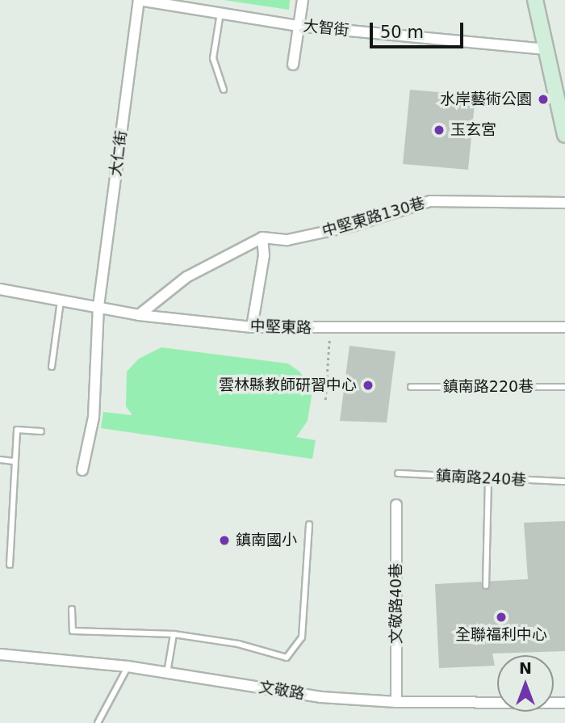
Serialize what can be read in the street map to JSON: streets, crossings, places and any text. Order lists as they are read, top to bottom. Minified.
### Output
{"streets":{"street":["大智街","大仁街","中堅東路130巷","中堅東路","文敬路40巷","文敬路"],"lane":["鎮南路220巷","鎮南路240巷"]},"crossings":[["大智街","大仁街"],["大仁街","中堅東路"],["文敬路40巷","文敬路"]],"places":["水岸藝術公園","玉玄宮","雲林縣教師研習中心","鎮南國小","全聯福利中心"],"scale_bar":"50 m","north":"top"}
